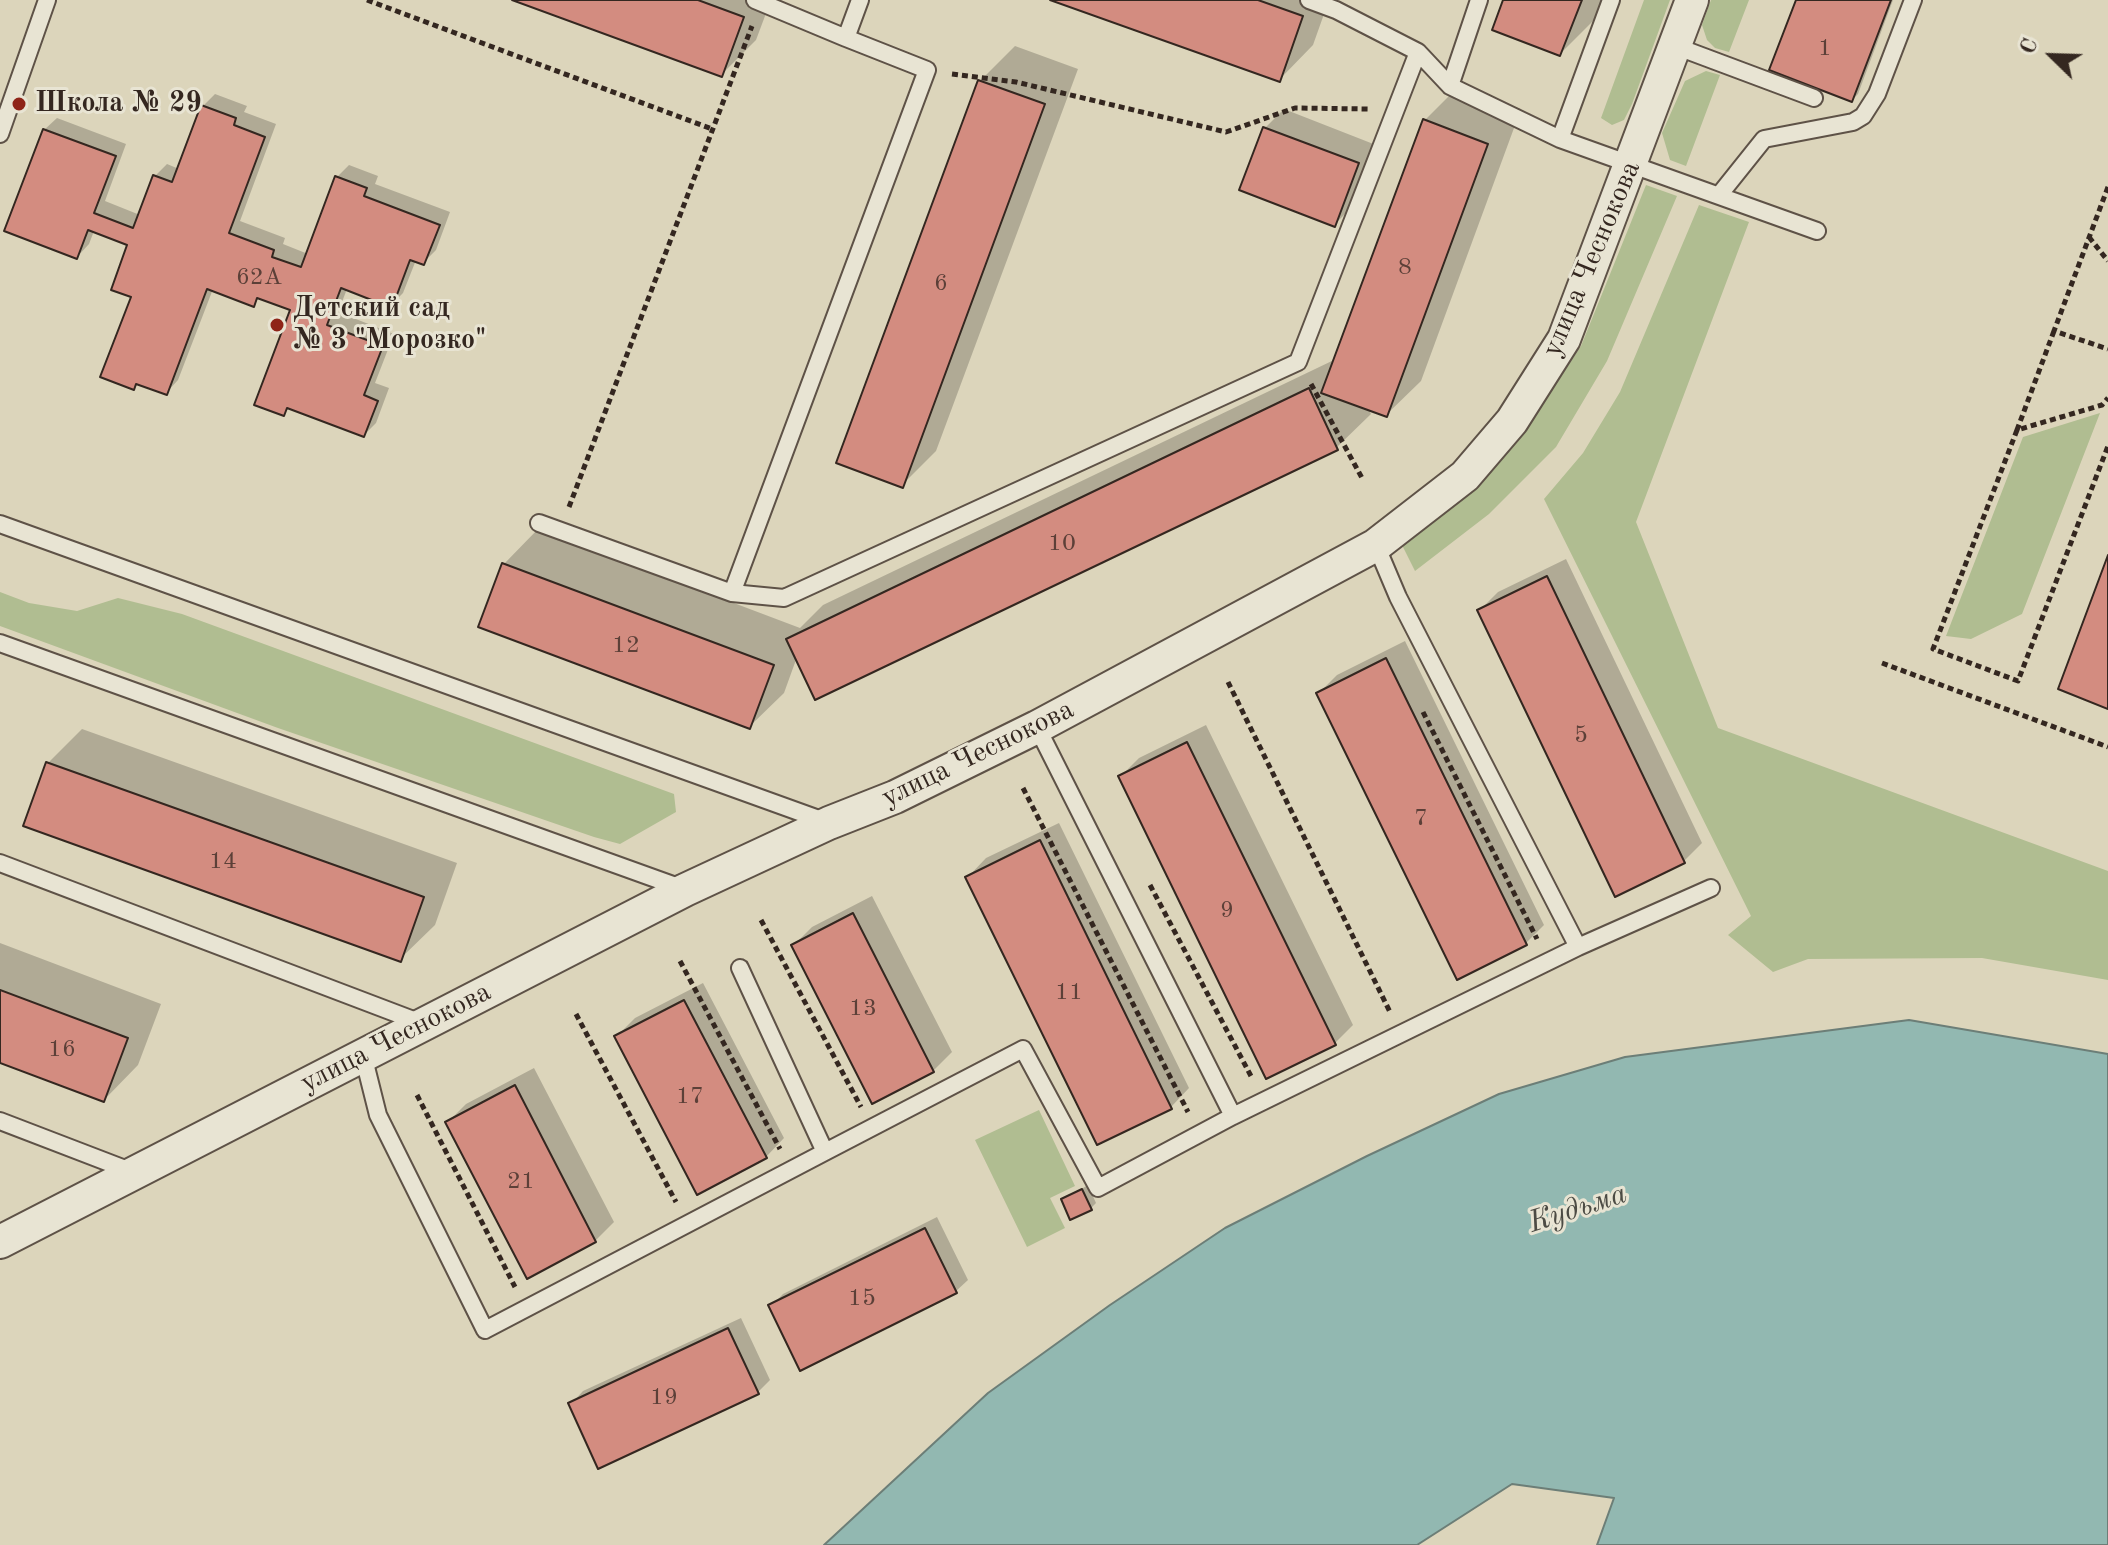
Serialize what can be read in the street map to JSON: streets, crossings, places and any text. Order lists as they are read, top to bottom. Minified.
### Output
{"streets":{"street":["улица Чеснокова"]},"water":["Кудьма"],"places":["Школа № 29","Детский сад № 3 \"Морозко\""],"house_numbers":["1","8","62А","6","10","12","5","7","14","9","11","13","16","17","21","15","19"],"north":"top left"}
